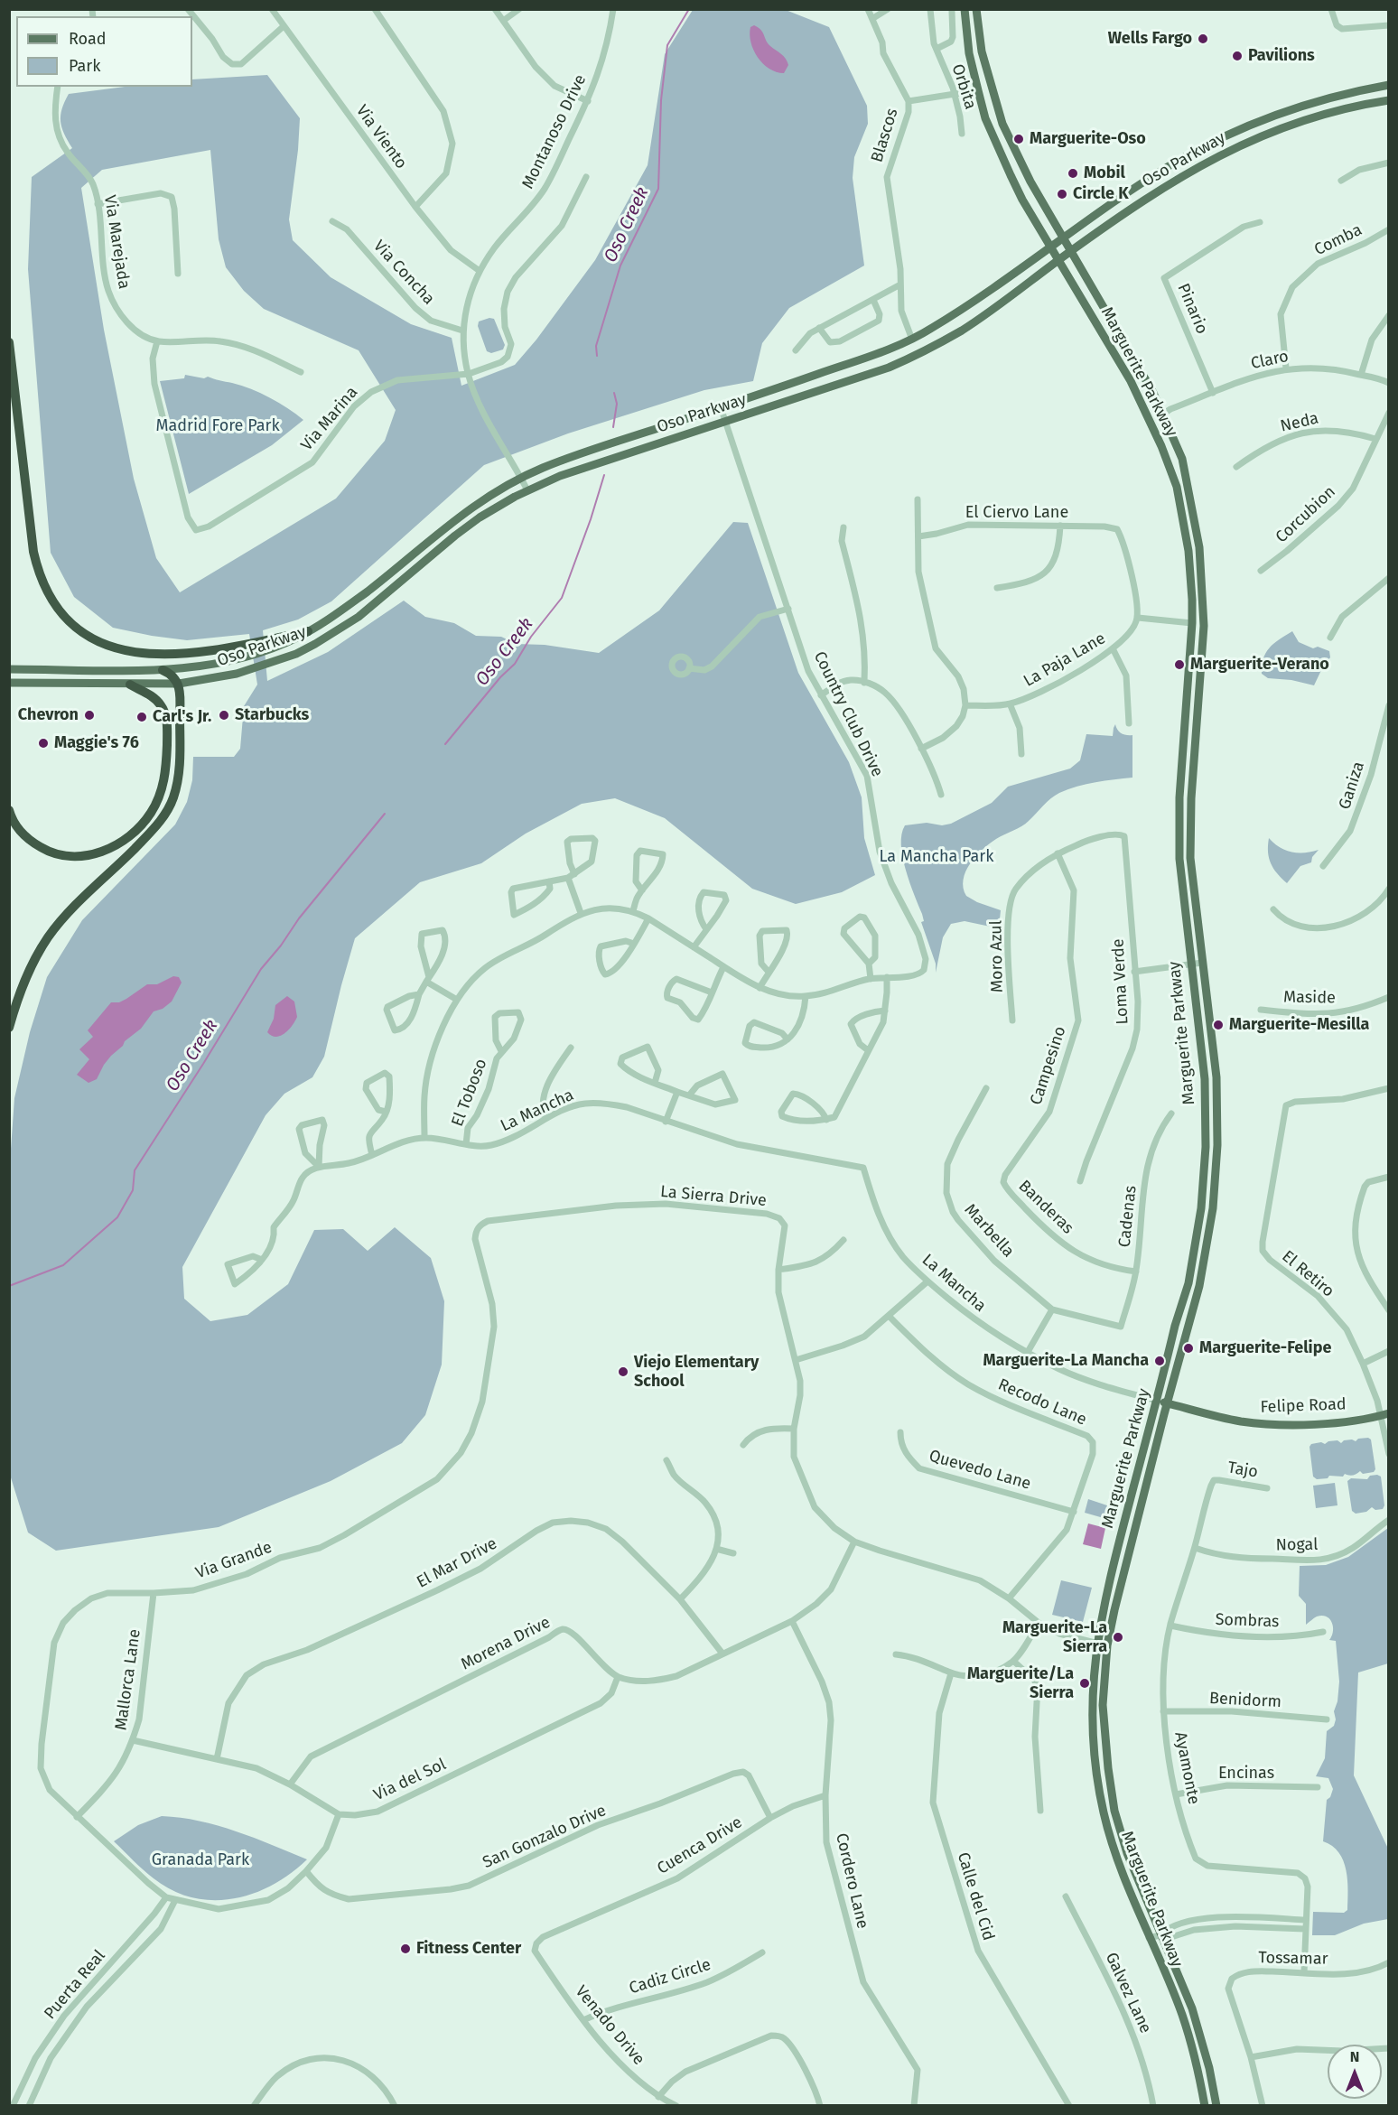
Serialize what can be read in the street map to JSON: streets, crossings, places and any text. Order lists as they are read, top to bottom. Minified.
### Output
{"streets":{"main road":["Oso Parkway","Marguerite Parkway","Felipe Road"],"street":["Orbita","Montanoso Drive","Blascos","Via Viento","Comba","Via Marejada","Via Concha","Pinario","Claro","Via Marina","Neda","El Ciervo Lane","Corcubion","La Paja Lane","Country Club Drive","Ganiza","Moro Azul","Loma Verde","Maside","Campesino","El Toboso","La Mancha","La Sierra Drive","Banderas","Cadenas","Marbella","El Retiro","Recodo Lane","Quevedo Lane","Tajo","Nogal","Via Grande","El Mar Drive","Sombras","Morena Drive","Mallorca Lane","Benidorm","Ayamonte","Encinas","Via del Sol","San Gonzalo Drive","Cuenca Drive","Cordero Lane","Calle del Cid","Tossamar","Cadiz Circle","Puerta Real","Galvez Lane","Venado Drive"]},"crossings":[["Montanoso Drive","Via Viento"],["Montanoso Drive","Oso Parkway"],["Montanoso Drive","Via Concha"],["Montanoso Drive","Via Marina"],["Blascos","Oso Parkway"],["Oso Parkway","Marguerite Parkway"],["Oso Parkway","Country Club Drive"],["Comba","Claro"],["Via Marejada","Via Marina"],["Pinario","Claro"],["Claro","Marguerite Parkway"],["Marguerite Parkway","La Mancha"],["Marguerite Parkway","La Sierra Drive"],["Marguerite Parkway","Felipe Road"],["Neda","Corcubion"],["El Ciervo Lane","La Paja Lane"],["Moro Azul","Loma Verde"],["Moro Azul","Campesino"],["Campesino","Banderas"],["El Toboso","La Mancha"],["La Mancha","Felipe Road"],["La Sierra Drive","Recodo Lane"],["La Sierra Drive","Via Grande"],["Banderas","Cadenas"],["Cadenas","Marbella"],["El Retiro","Felipe Road"],["Recodo Lane","Quevedo Lane"],["Tajo","Ayamonte"],["Nogal","Ayamonte"],["Via Grande","Mallorca Lane"],["Via Grande","Puerta Real"],["Sombras","Ayamonte"],["Morena Drive","Via del Sol"],["Benidorm","Ayamonte"],["Ayamonte","Encinas"],["Ayamonte","Tossamar"],["San Gonzalo Drive","Cuenca Drive"],["Cuenca Drive","Cordero Lane"],["Cuenca Drive","Venado Drive"],["Cadiz Circle","Venado Drive"]],"water":["Oso Creek"],"parks":["Madrid Fore Park","La Mancha Park","Granada Park"],"places":["Wells Fargo","Pavilions","Marguerite-Oso","Mobil","Circle K","Marguerite-Verano","Chevron","Starbucks","Carl's Jr.","Maggie's 76","Marguerite-Mesilla","Marguerite-Felipe","Marguerite-La Mancha","Viejo Elementary School","Marguerite-La Sierra","Marguerite/La Sierra","Fitness Center"],"legend":["Road","Park"],"north":"top"}
